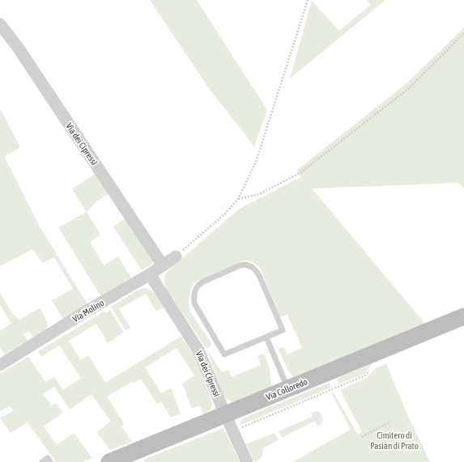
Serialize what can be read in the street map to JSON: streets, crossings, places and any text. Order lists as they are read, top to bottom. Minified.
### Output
{"streets":{"main road":["Via Colloredo"],"street":["Via dei Cipressi","Via Molino"]},"crossings":[["Via dei Cipressi","Via Molino"],["Via dei Cipressi","Via Colloredo"]],"parks":["Cimitero di Pasian di Prato"]}
